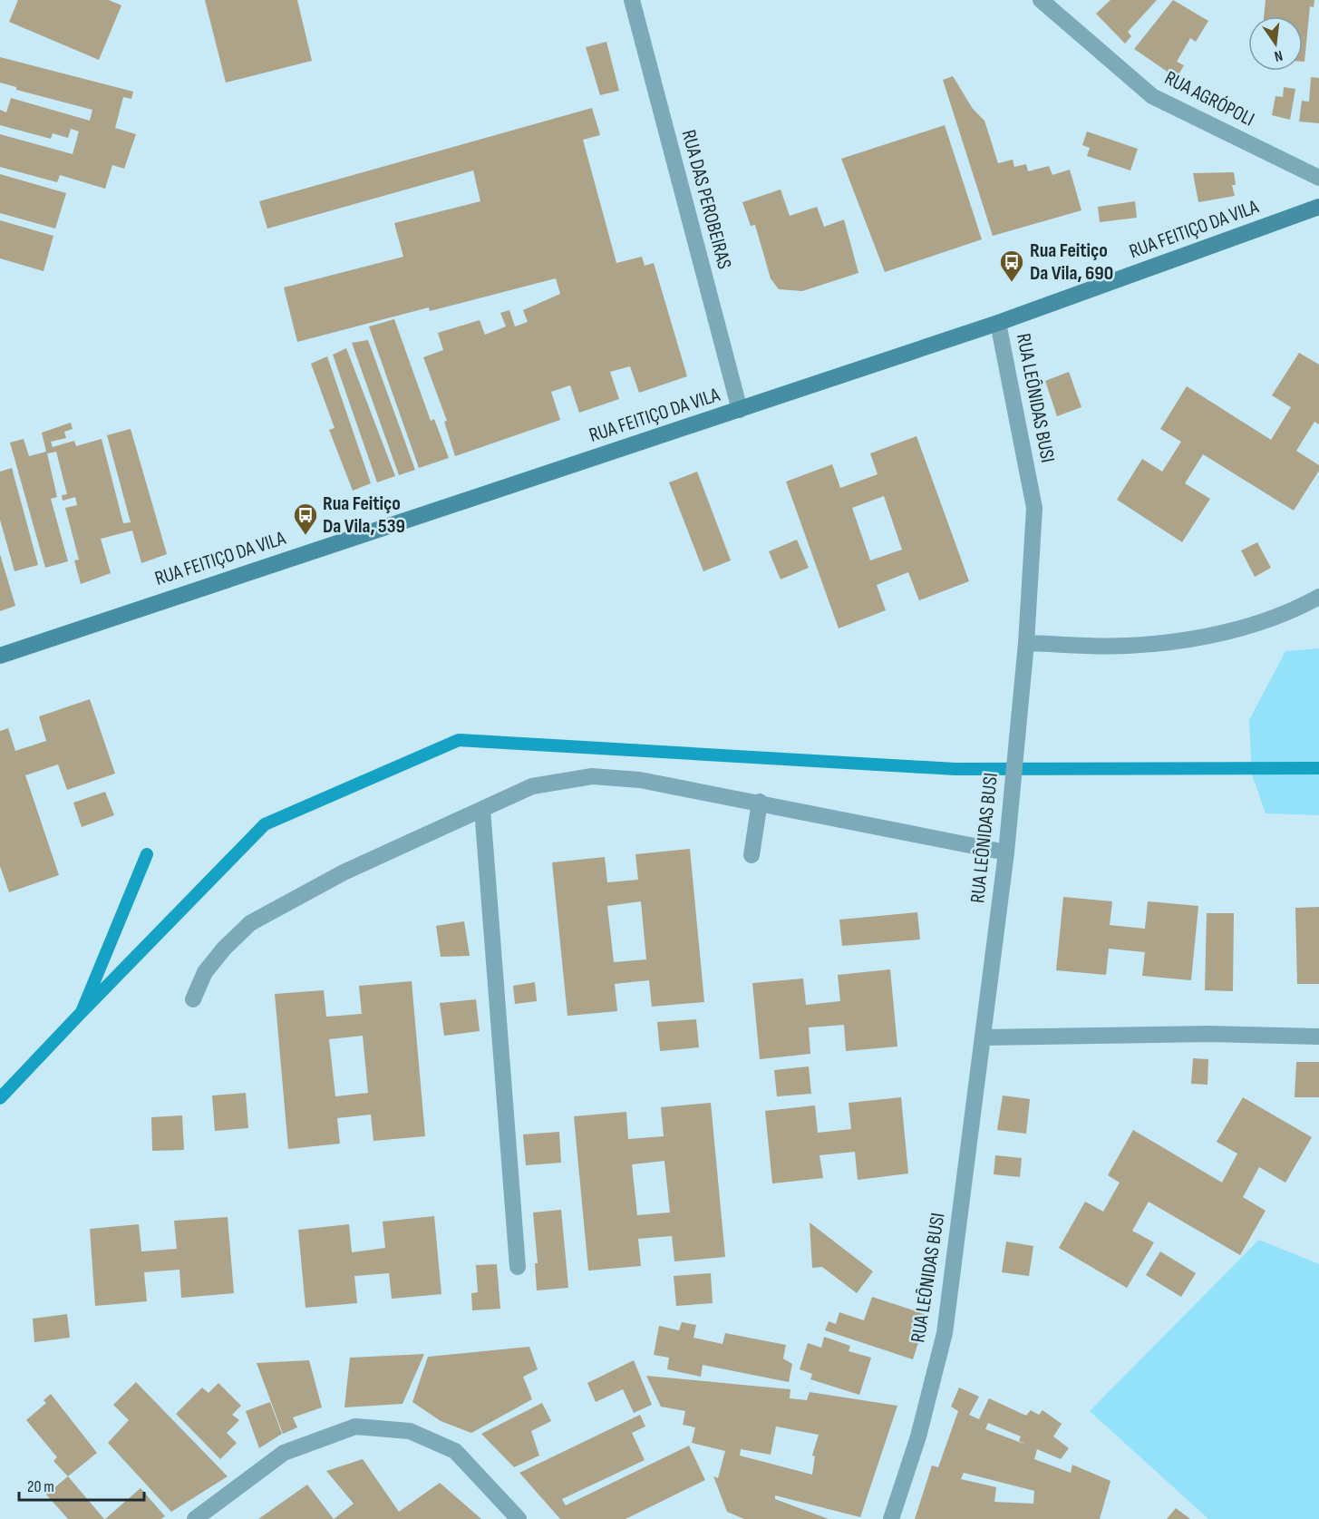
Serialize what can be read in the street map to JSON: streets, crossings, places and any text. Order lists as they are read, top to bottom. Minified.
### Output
{"streets":{"street":["RUA AGRÓPOLI","RUA DAS PEROBEIRAS","RUA FEITIÇO DA VILA","RUA LEÔNIDAS BUSI"]},"crossings":[["RUA DAS PEROBEIRAS","RUA FEITIÇO DA VILA"],["RUA FEITIÇO DA VILA","RUA LEÔNIDAS BUSI"]],"places":{"bus stop":["Rua Feitiço Da Vila, 690","Rua Feitiço Da Vila, 539"]},"scale_bar":"20 m","north":"bottom"}
